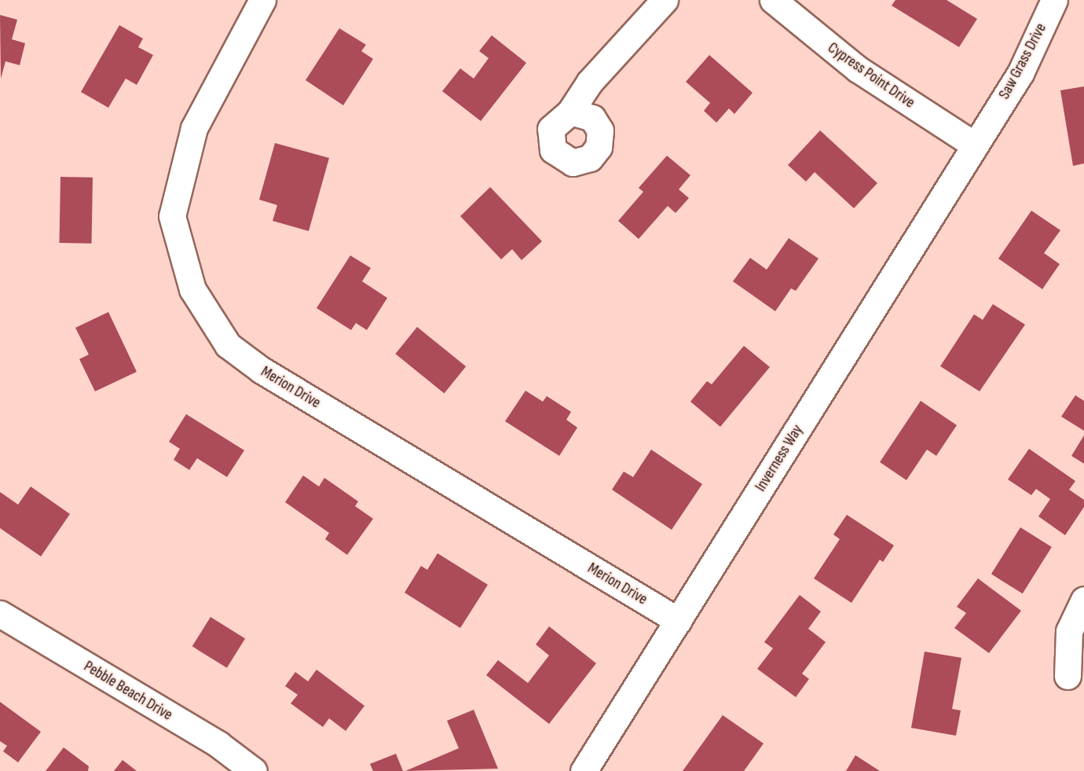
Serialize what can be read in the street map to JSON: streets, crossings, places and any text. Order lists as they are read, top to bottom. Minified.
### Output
{"streets":{"street":["Saw Grass Drive","Cypress Point Drive","Merion Drive","Inverness Way","Pebble Beach Drive"]},"crossings":[["Saw Grass Drive","Cypress Point Drive"],["Saw Grass Drive","Inverness Way"],["Cypress Point Drive","Inverness Way"],["Merion Drive","Inverness Way"]]}
